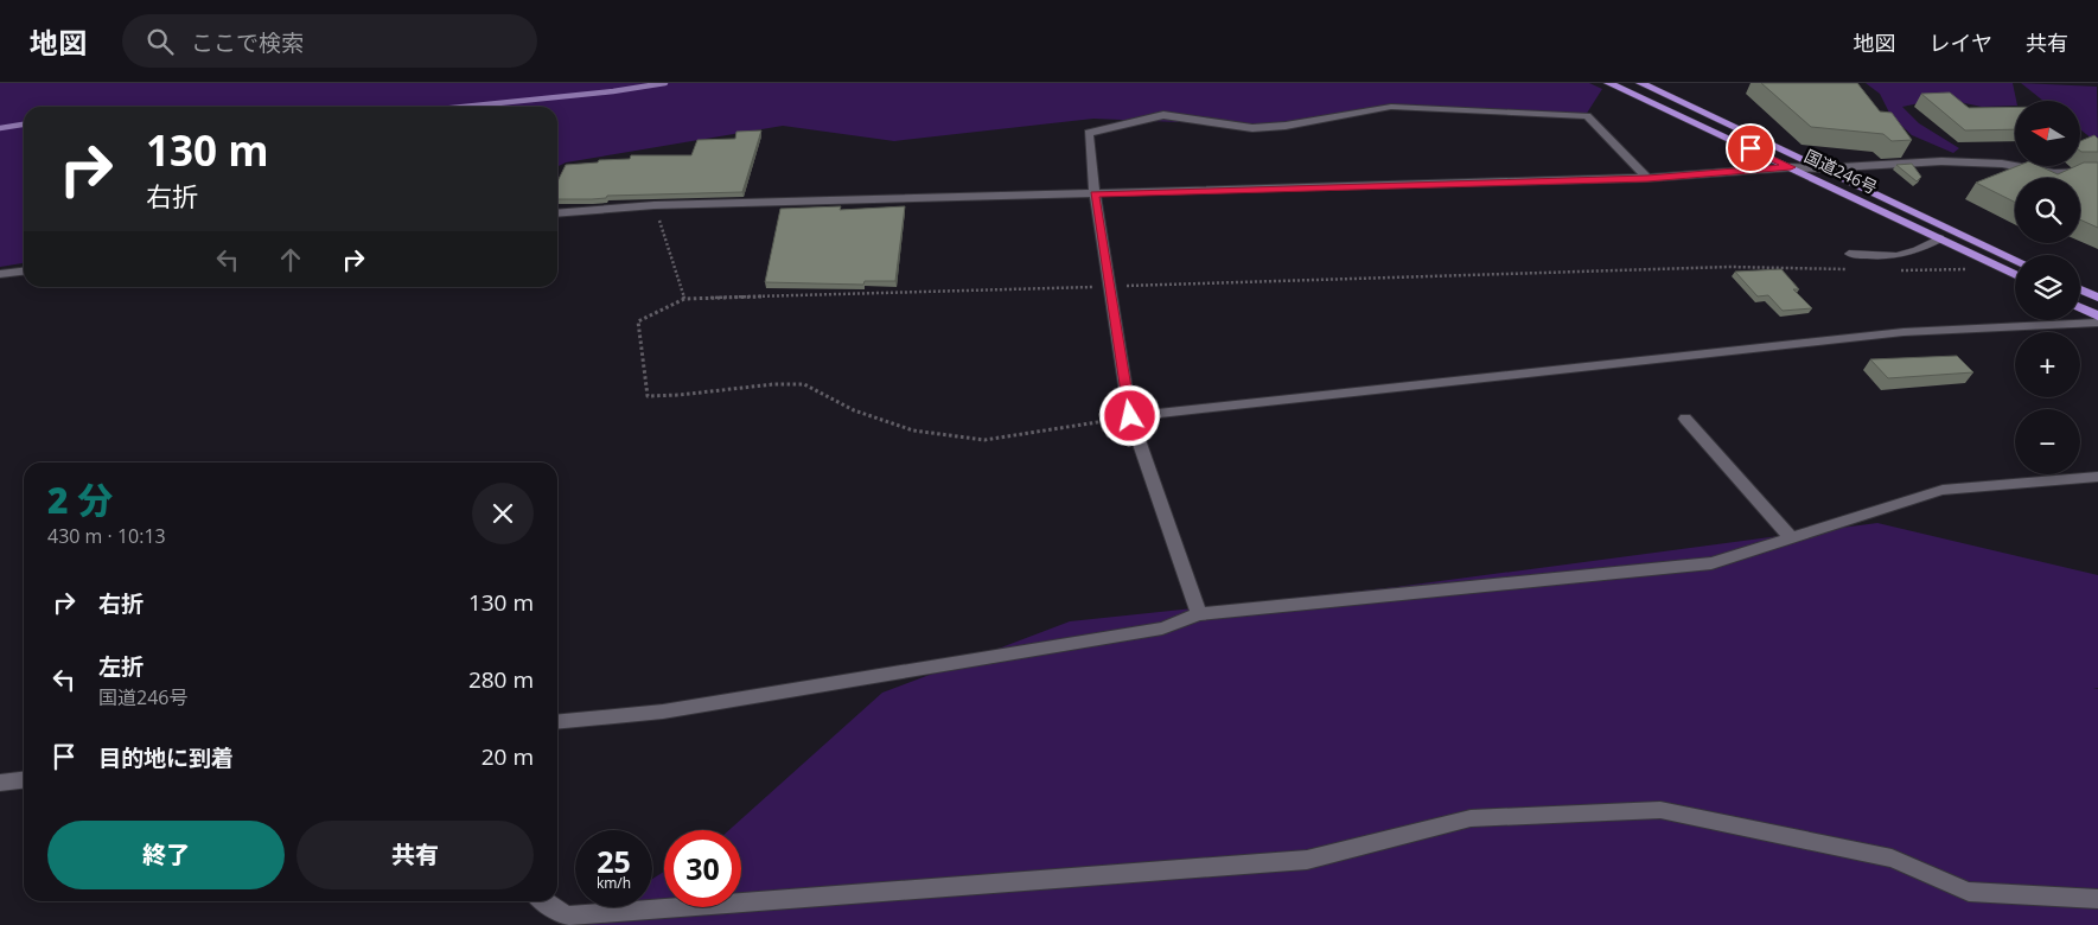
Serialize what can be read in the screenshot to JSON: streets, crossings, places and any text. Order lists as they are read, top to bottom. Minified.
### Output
{"streets":{"highway":["国道246号"]},"north":"left","page":{"header":"地図","search":"ここで検索","nav":["地図","レイヤ","共有"],"map_buttons":["+","−"],"turn":["130 m","右折"],"heading":["2 分","430 m · 10:13"],"list":[{"name":"右折","value":"130 m"},{"name":"左折","note":"国道246号","value":"280 m"},{"name":"目的地に到着","value":"20 m"}],"buttons":["終了","共有"],"speed":"25 km/h","limit":"30"}}
